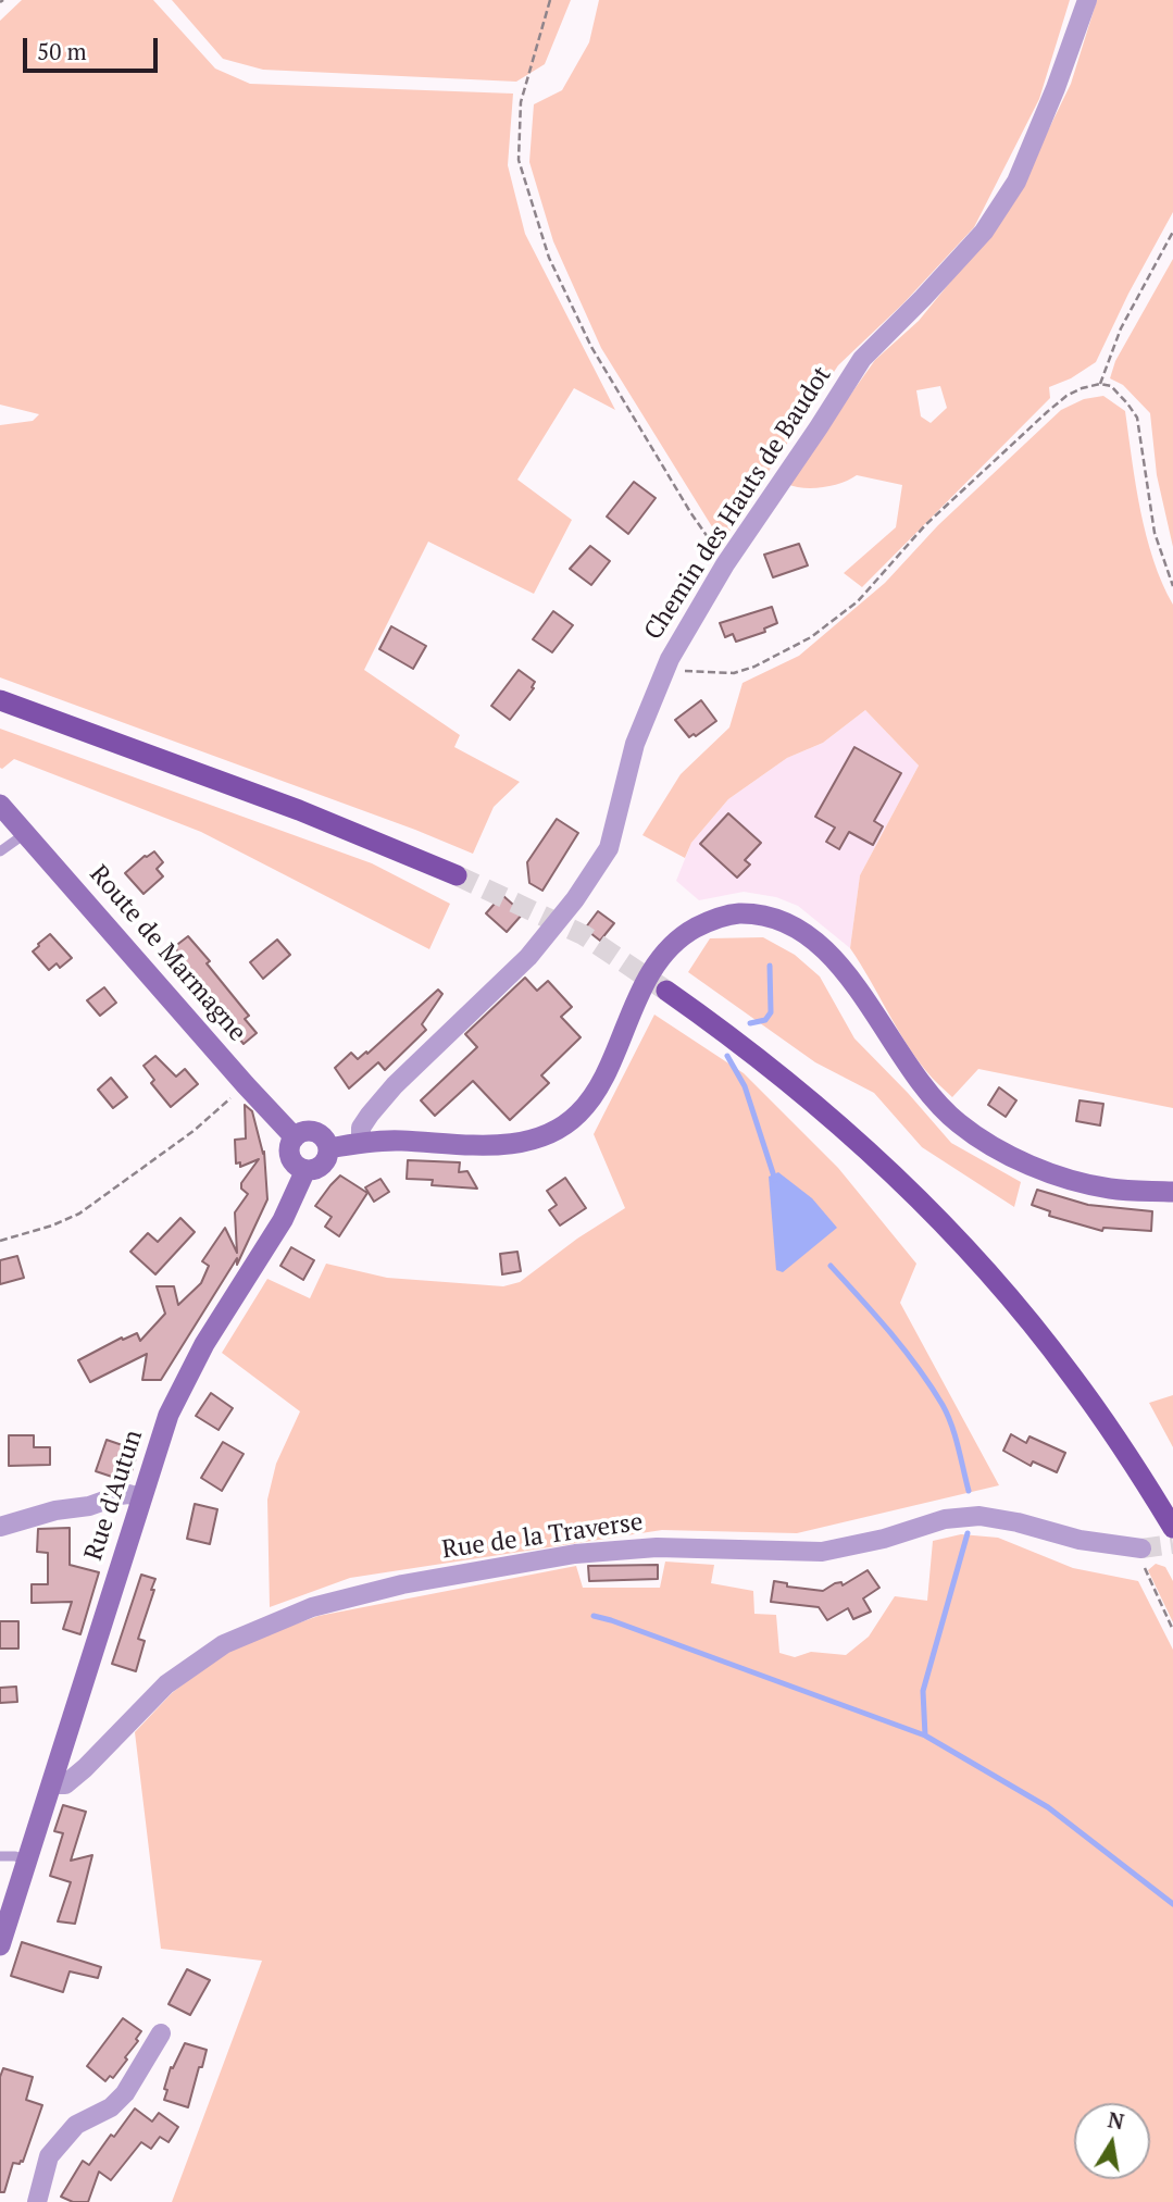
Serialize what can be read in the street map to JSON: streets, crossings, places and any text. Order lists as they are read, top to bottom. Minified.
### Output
{"streets":{"main road":["Route de Marmagne","Rue d'Autun"],"street":["Chemin des Hauts de Baudot","Rue de la Traverse"]},"crossings":[["Route de Marmagne","Rue d'Autun"],["Rue d'Autun","Rue de la Traverse"]],"scale_bar":"50 m","north":"top"}
